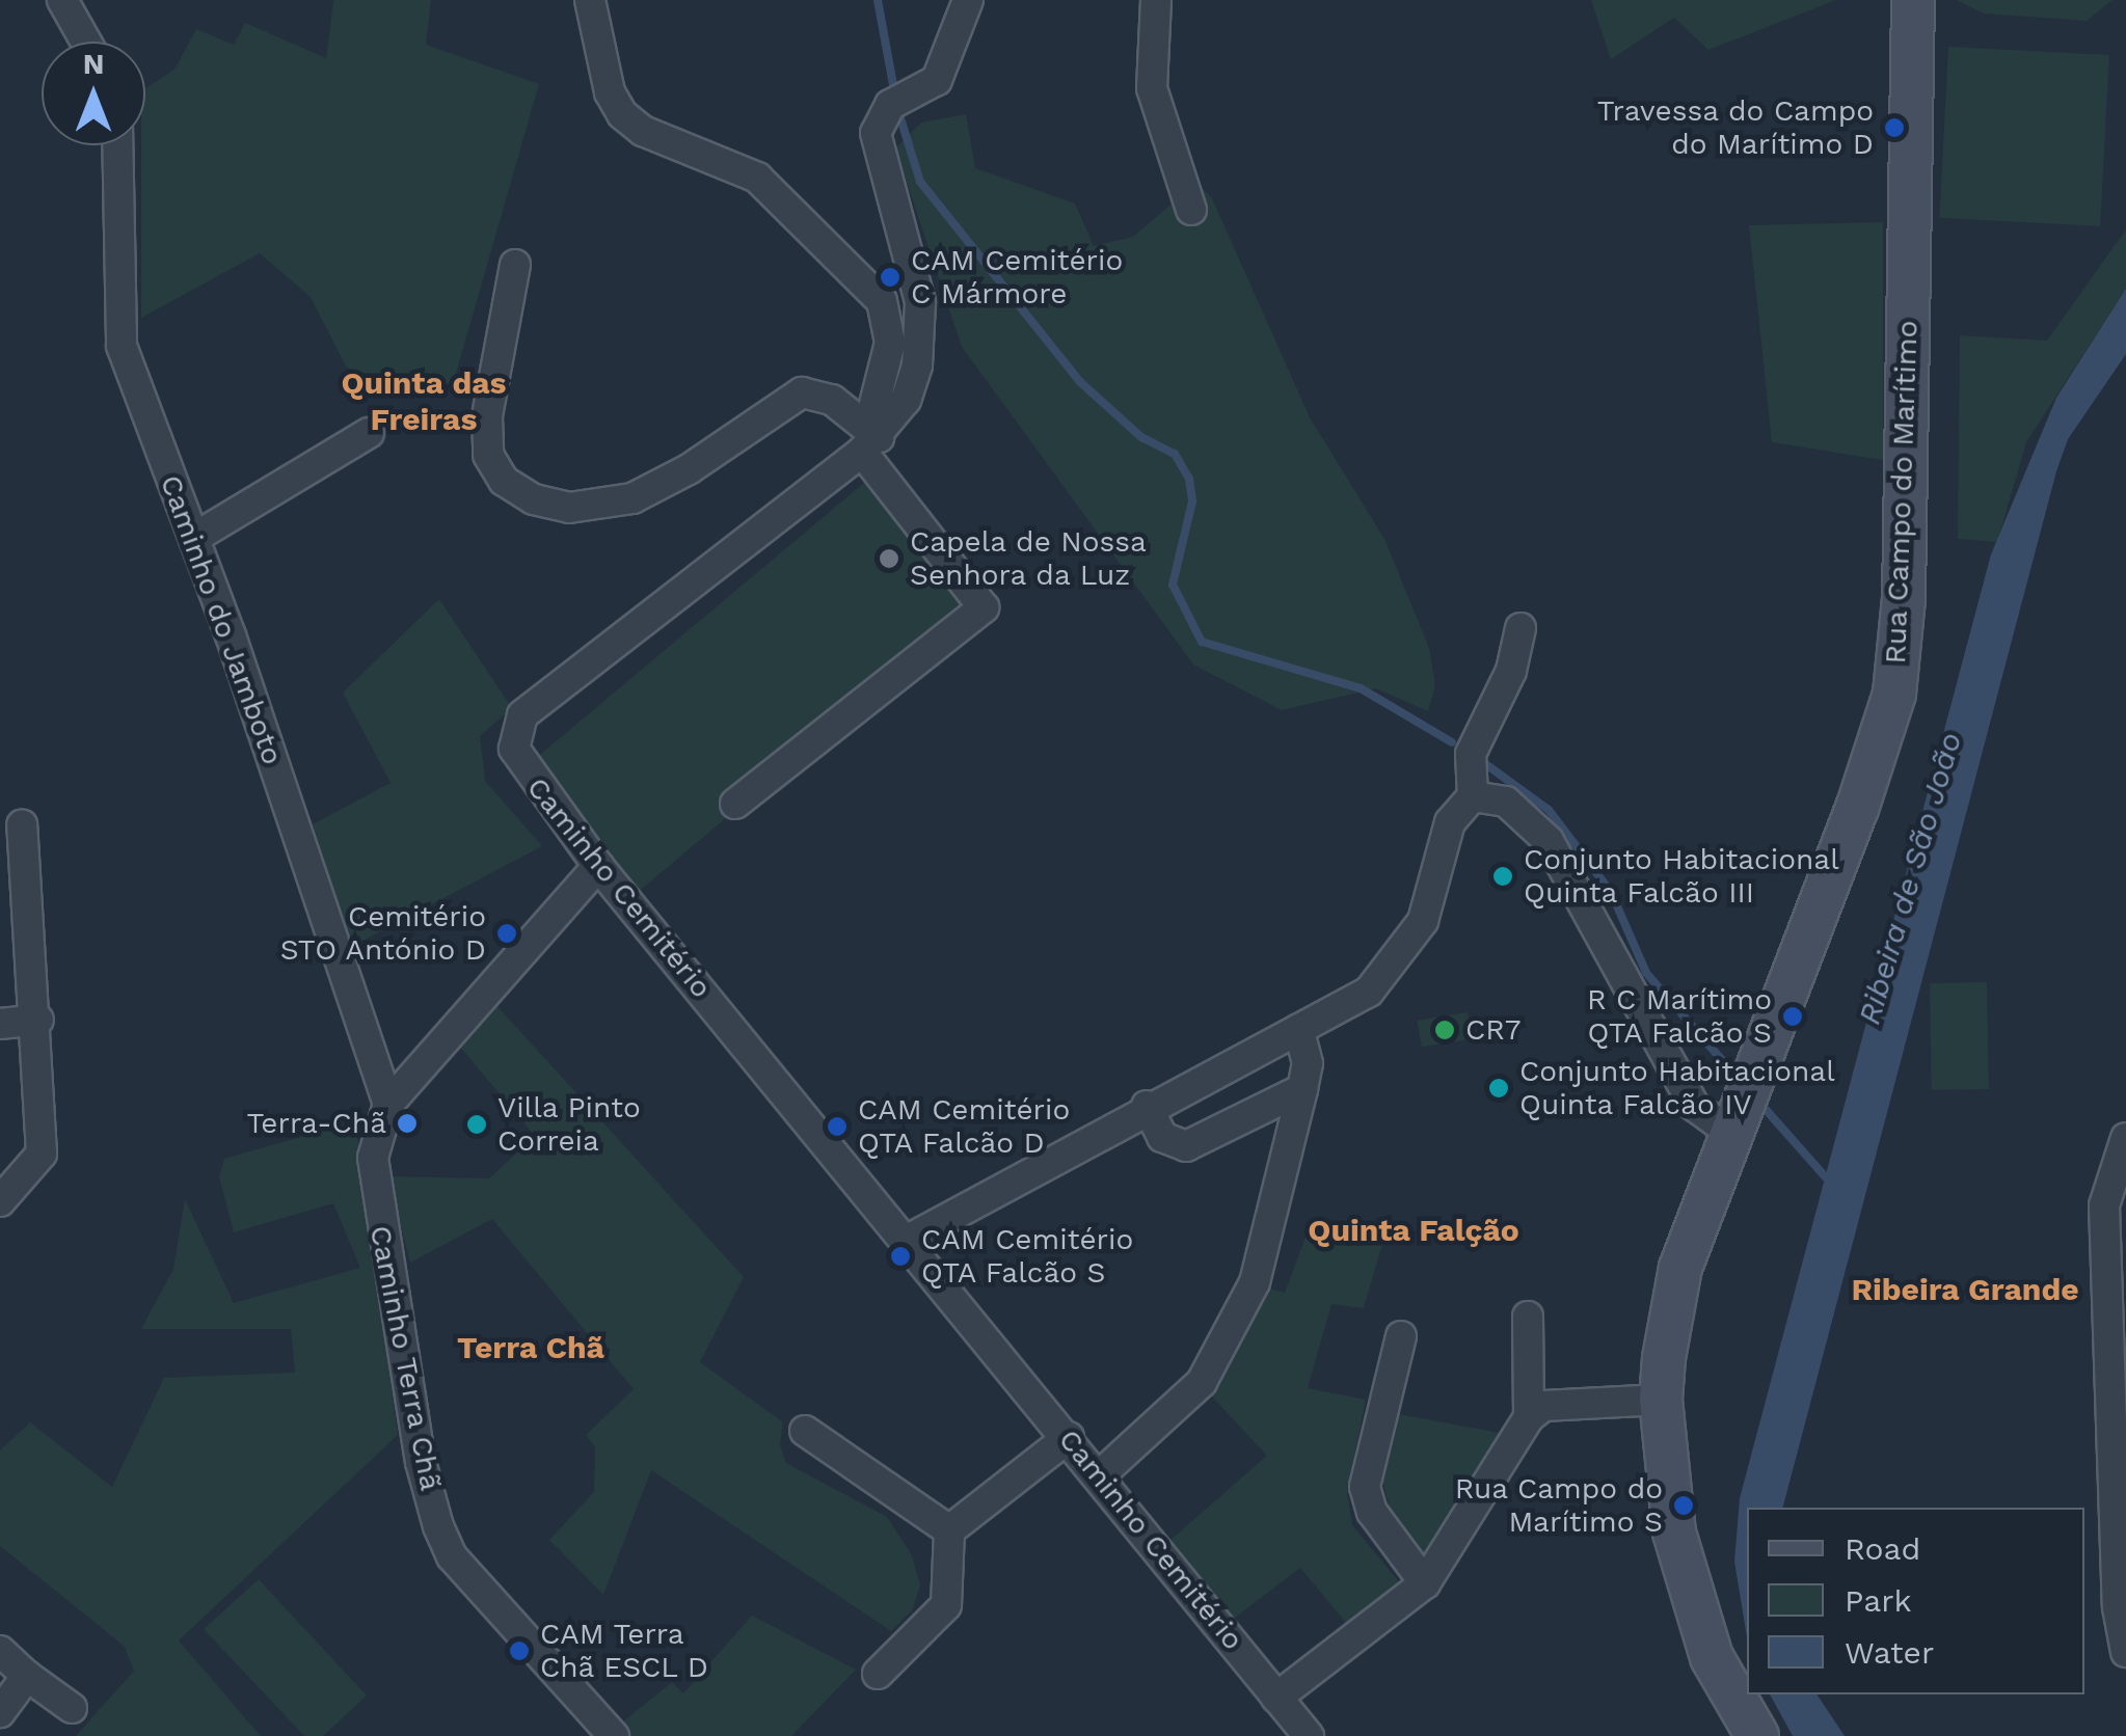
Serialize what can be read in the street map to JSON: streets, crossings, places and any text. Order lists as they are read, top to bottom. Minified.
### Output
{"streets":{"main road":["Rua Campo do Marítimo"],"street":["Caminho do Jamboto","Caminho Cemitério","Caminho Terra Chã"]},"crossings":[["Caminho do Jamboto","Caminho Terra Chã"]],"districts":["Quinta das Freiras","Quinta Falção","Ribeira Grande","Terra Chã"],"water":["Ribeira de São João"],"places":["Travessa do Campo do Marítimo D","CAM Cemitério C Mármore","Capela de Nossa Senhora da Luz","Conjunto Habitacional Quinta Falcão III","Cemitério STO António D","R C Marítimo QTA Falcão S","CR7","Conjunto Habitacional Quinta Falcão IV","Terra-Chã","Villa Pinto Correia","CAM Cemitério QTA Falcão D","CAM Cemitério QTA Falcão S","Rua Campo do Marítimo S","CAM Terra Chã ESCL D"],"legend":["Road","Park","Water"],"north":"top"}
